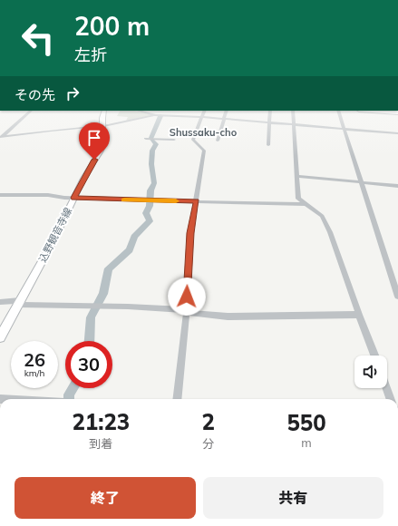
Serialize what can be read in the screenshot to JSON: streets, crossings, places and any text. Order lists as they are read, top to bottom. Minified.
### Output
{"streets":{"main road":["込野観音寺線"]},"districts":["Shussaku-cho"],"page":{"turn":["200 m","左折"],"then":"その先","speed":"26 km/h","limit":"30","eta":["21:23","到着","2","分","550","m"],"buttons":["終了","共有"]}}
